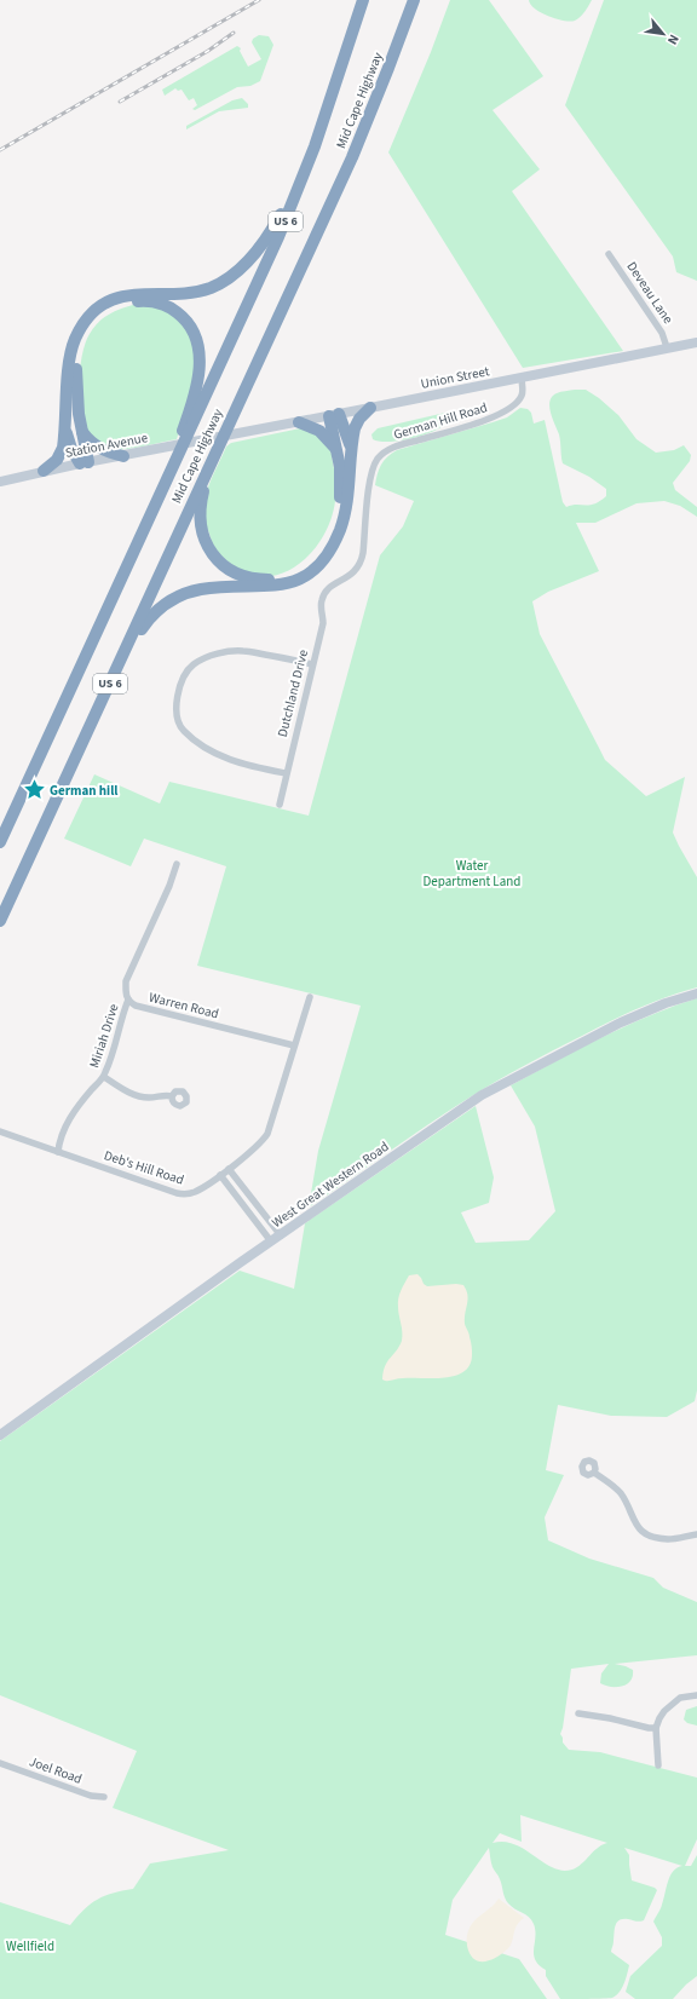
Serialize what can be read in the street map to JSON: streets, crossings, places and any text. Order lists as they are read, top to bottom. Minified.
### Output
{"streets":{"highway":["Mid Cape Highway","US 6"],"street":["Deveau Lane","Union Street","German Hill Road","Station Avenue","Dutchland Drive","Warren Road","Miriah Drive","Deb's Hill Road","West Great Western Road","Joel Road"]},"crossings":[["Mid Cape Highway","Union Street"],["Mid Cape Highway","Station Avenue"],["Deveau Lane","Union Street"],["Union Street","German Hill Road"],["Union Street","Station Avenue"],["German Hill Road","Dutchland Drive"],["Warren Road","Miriah Drive"],["Warren Road","Deb's Hill Road"],["Miriah Drive","Deb's Hill Road"]],"parks":["Water Department Land","Wellfield"],"places":{"place":["German hill"]},"north":"bottom right"}
